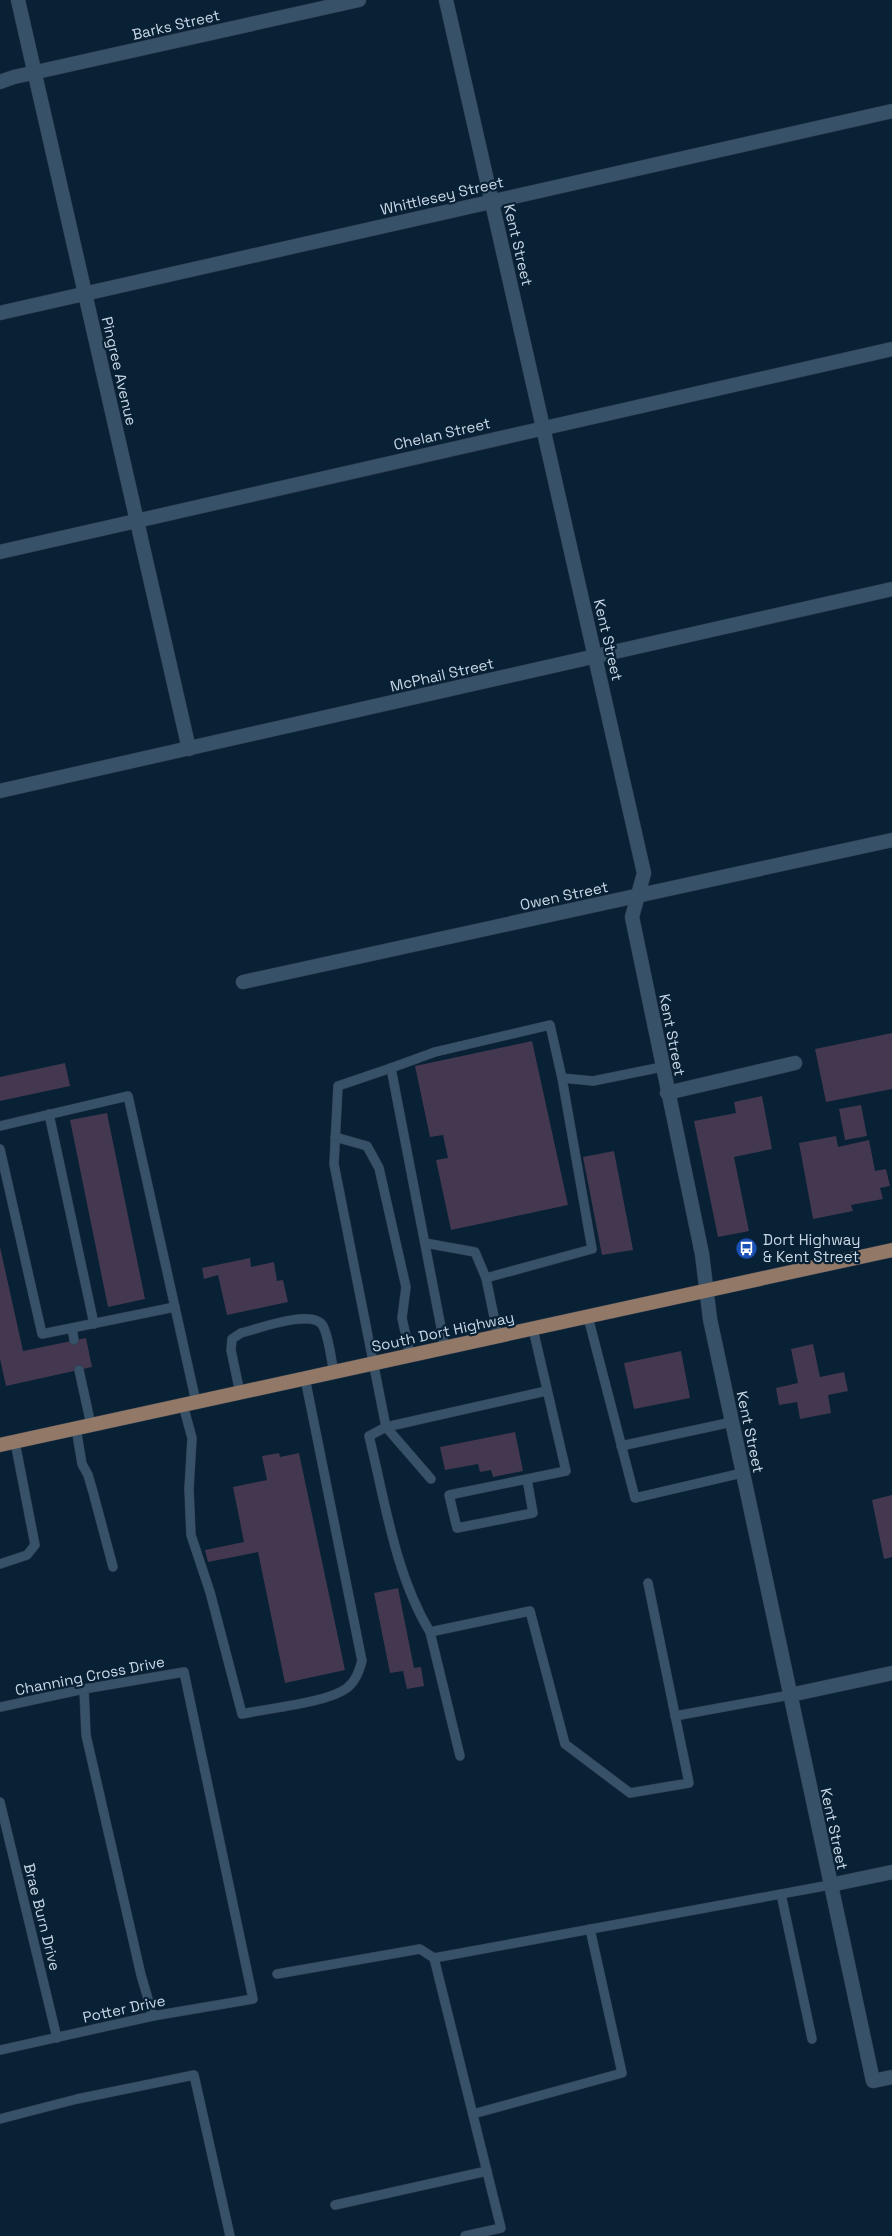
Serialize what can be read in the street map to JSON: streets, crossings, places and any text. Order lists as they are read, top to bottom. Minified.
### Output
{"streets":{"main road":["South Dort Highway"],"street":["Barks Street","Whittlesey Street","Kent Street","Pingree Avenue","Chelan Street","McPhail Street","Owen Street"],"lane":["Channing Cross Drive","Brae Burn Drive","Potter Drive"]},"crossings":[["Barks Street","Pingree Avenue"],["Whittlesey Street","Kent Street"],["Whittlesey Street","Pingree Avenue"],["Kent Street","Chelan Street"],["Kent Street","McPhail Street"],["Kent Street","Owen Street"],["Kent Street","South Dort Highway"],["Pingree Avenue","Chelan Street"],["Pingree Avenue","McPhail Street"],["Channing Cross Drive","Potter Drive"],["Brae Burn Drive","Potter Drive"]],"places":{"bus stop":["Dort Highway & Kent Street"]}}
